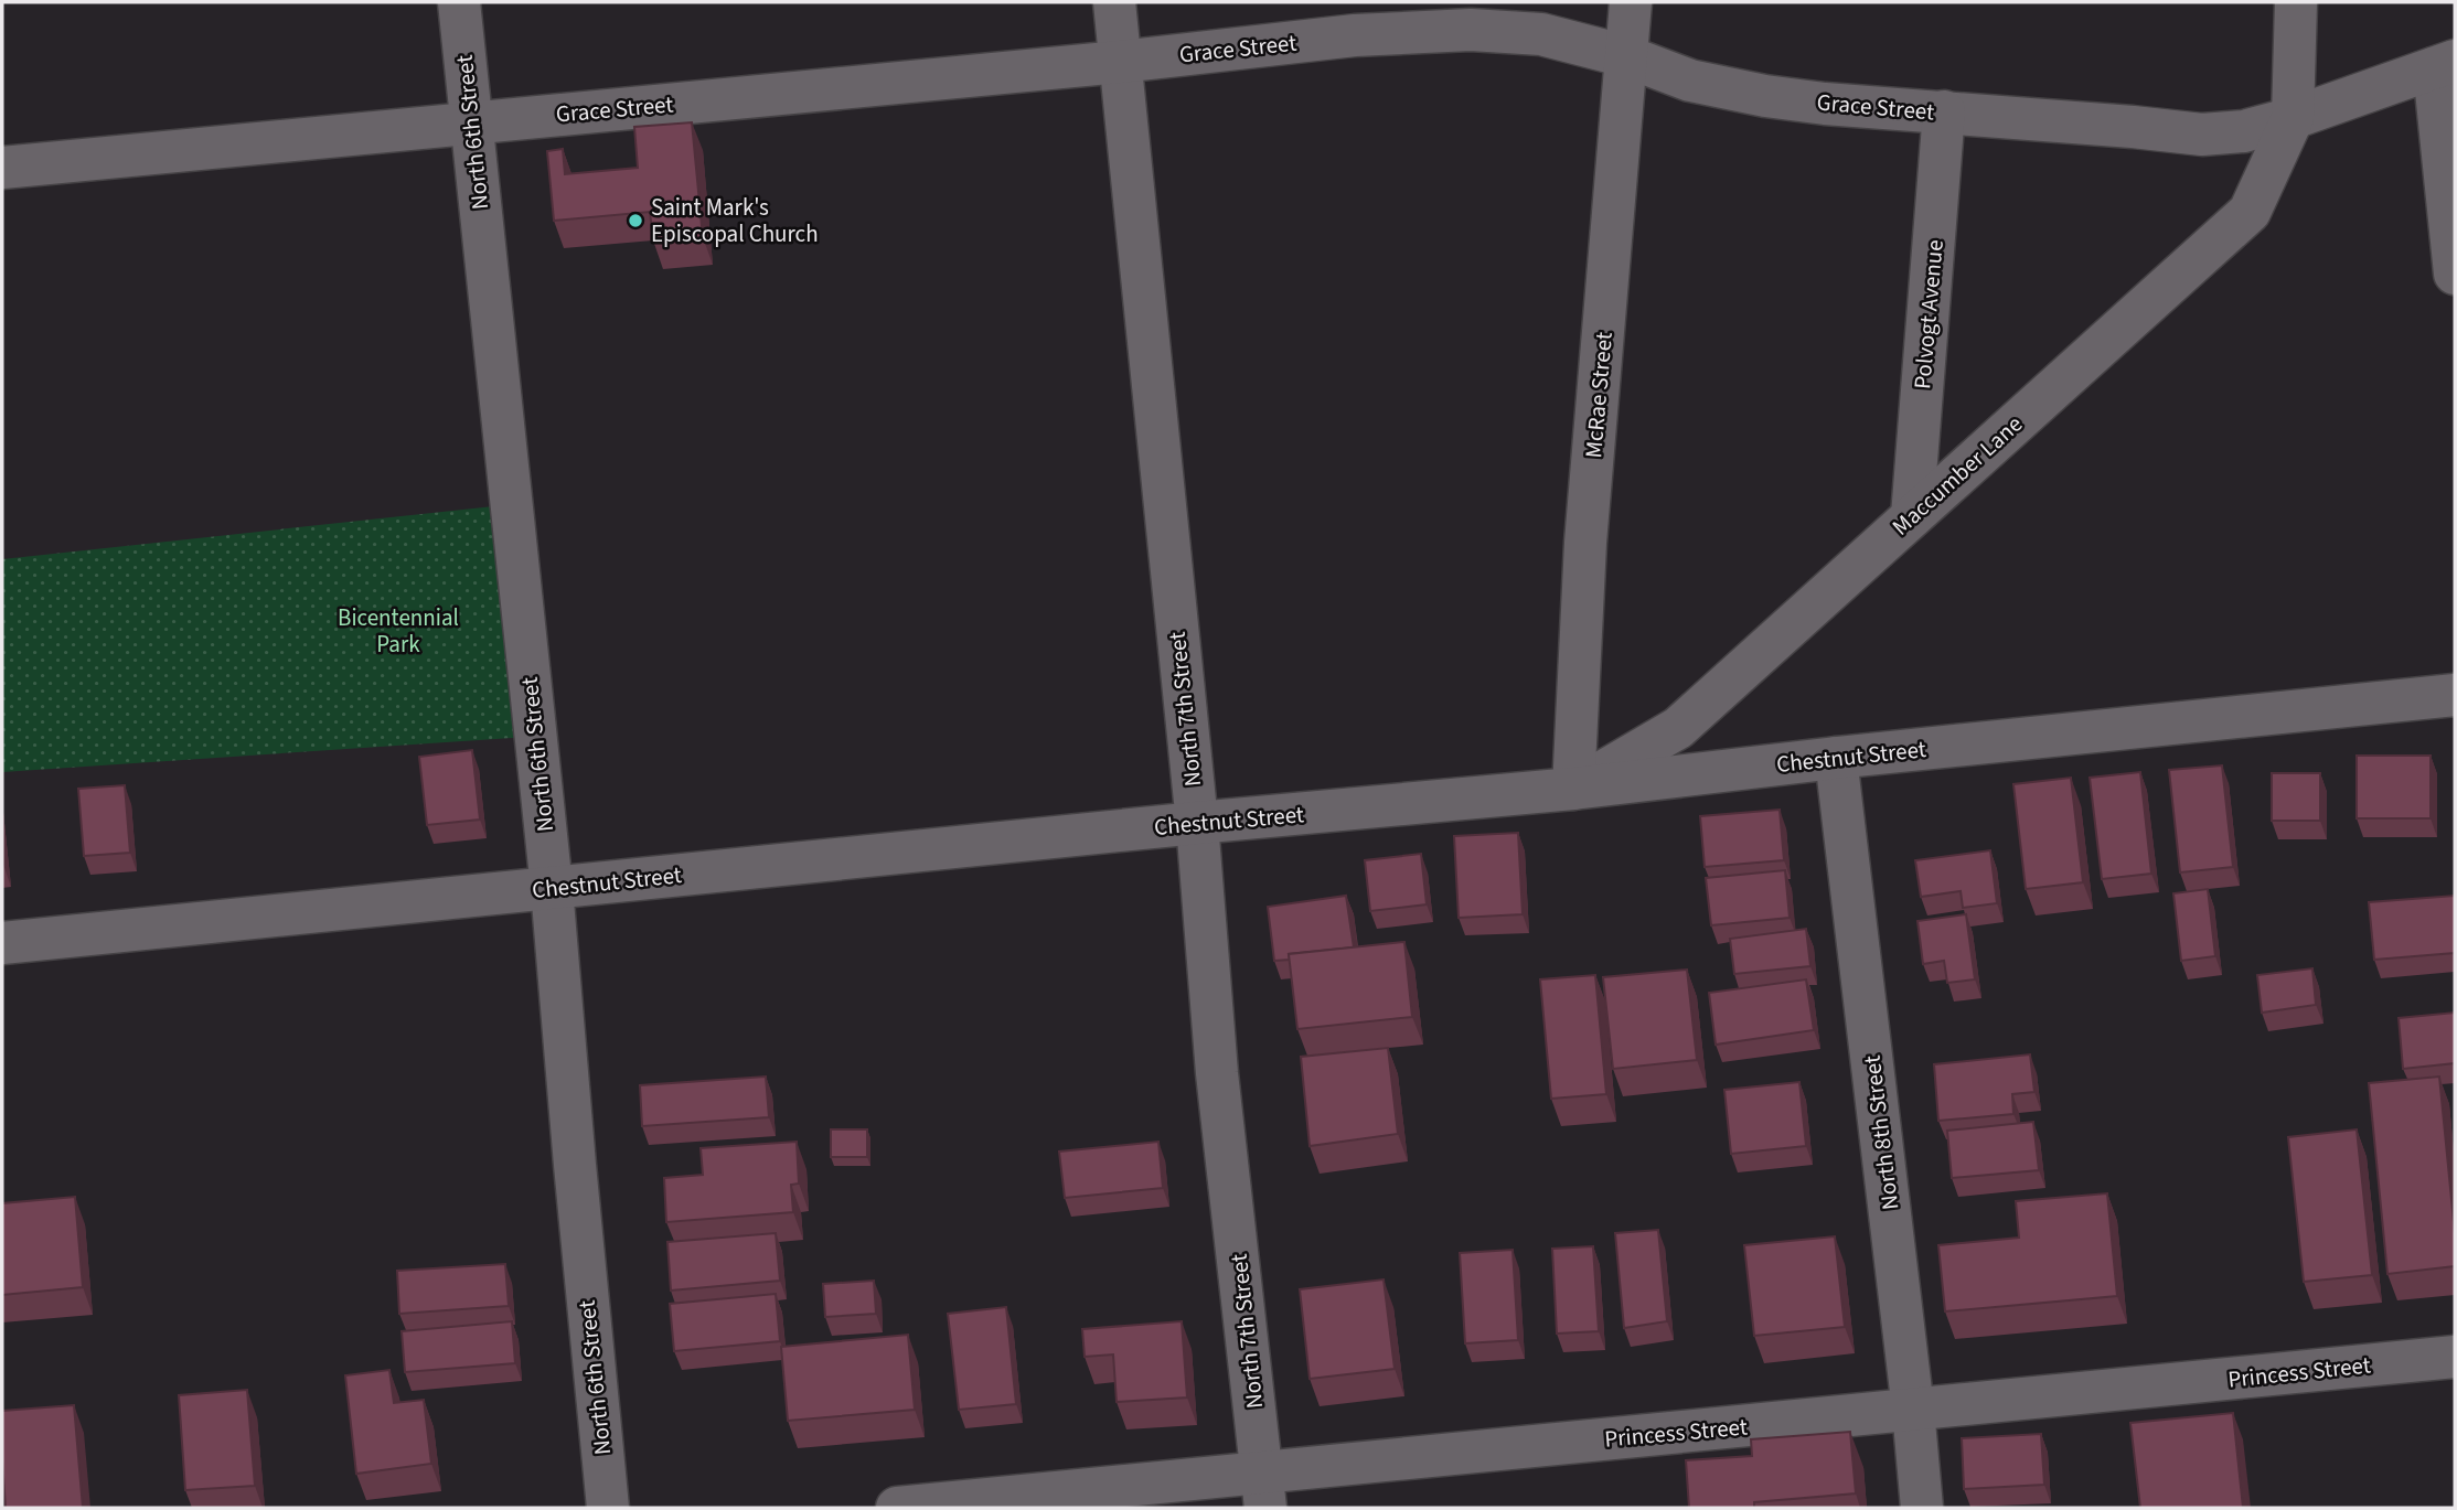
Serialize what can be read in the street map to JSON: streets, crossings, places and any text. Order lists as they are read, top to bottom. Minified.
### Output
{"streets":{"street":["Grace Street","North 6th Street","Polvogt Avenue","McRae Street","Maccumber Lane","North 7th Street","Chestnut Street","North 8th Street","Princess Street"]},"crossings":[["Grace Street","North 6th Street"],["Grace Street","Polvogt Avenue"],["Grace Street","McRae Street"],["Grace Street","Maccumber Lane"],["Grace Street","North 7th Street"],["North 6th Street","Chestnut Street"],["Polvogt Avenue","Maccumber Lane"],["McRae Street","Maccumber Lane"],["McRae Street","Chestnut Street"],["Maccumber Lane","Chestnut Street"],["North 7th Street","Chestnut Street"],["North 7th Street","Princess Street"],["Chestnut Street","North 8th Street"],["North 8th Street","Princess Street"]],"parks":["Bicentennial Park"],"places":["Saint Mark's Episcopal Church"]}
